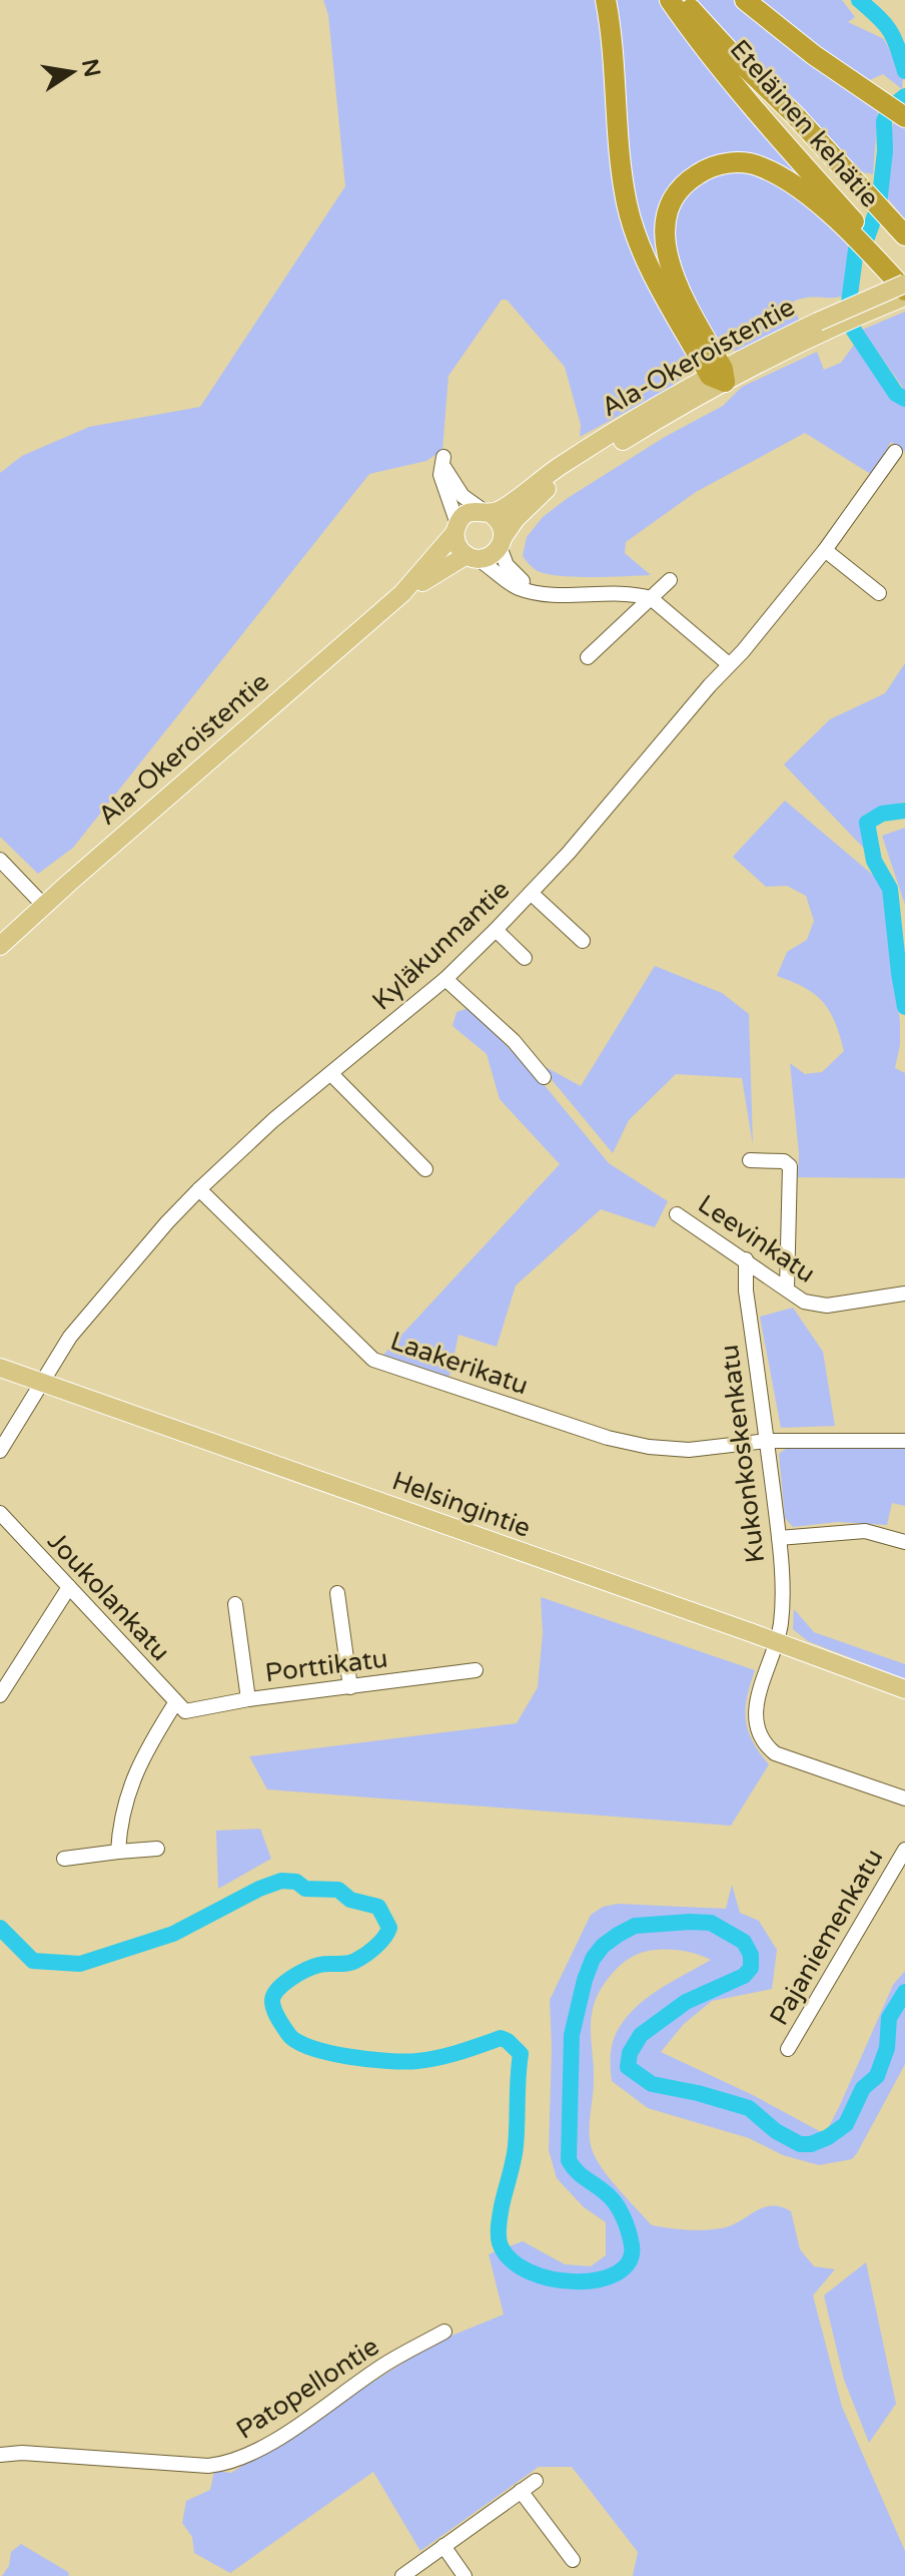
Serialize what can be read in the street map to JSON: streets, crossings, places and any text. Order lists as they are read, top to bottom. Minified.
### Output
{"streets":{"highway":["Eteläinen kehätie"],"main road":["Ala-Okeroistentie","Helsingintie"],"street":["Kyläkunnantie","Leevinkatu","Laakerikatu","Kukonkoskenkatu","Joukolankatu","Porttikatu","Pajaniemenkatu","Patopellontie"]},"crossings":[["Eteläinen kehätie","Ala-Okeroistentie"],["Kyläkunnantie","Laakerikatu"],["Kyläkunnantie","Helsingintie"],["Leevinkatu","Kukonkoskenkatu"],["Laakerikatu","Kukonkoskenkatu"],["Kukonkoskenkatu","Helsingintie"],["Joukolankatu","Porttikatu"]],"north":"right"}
